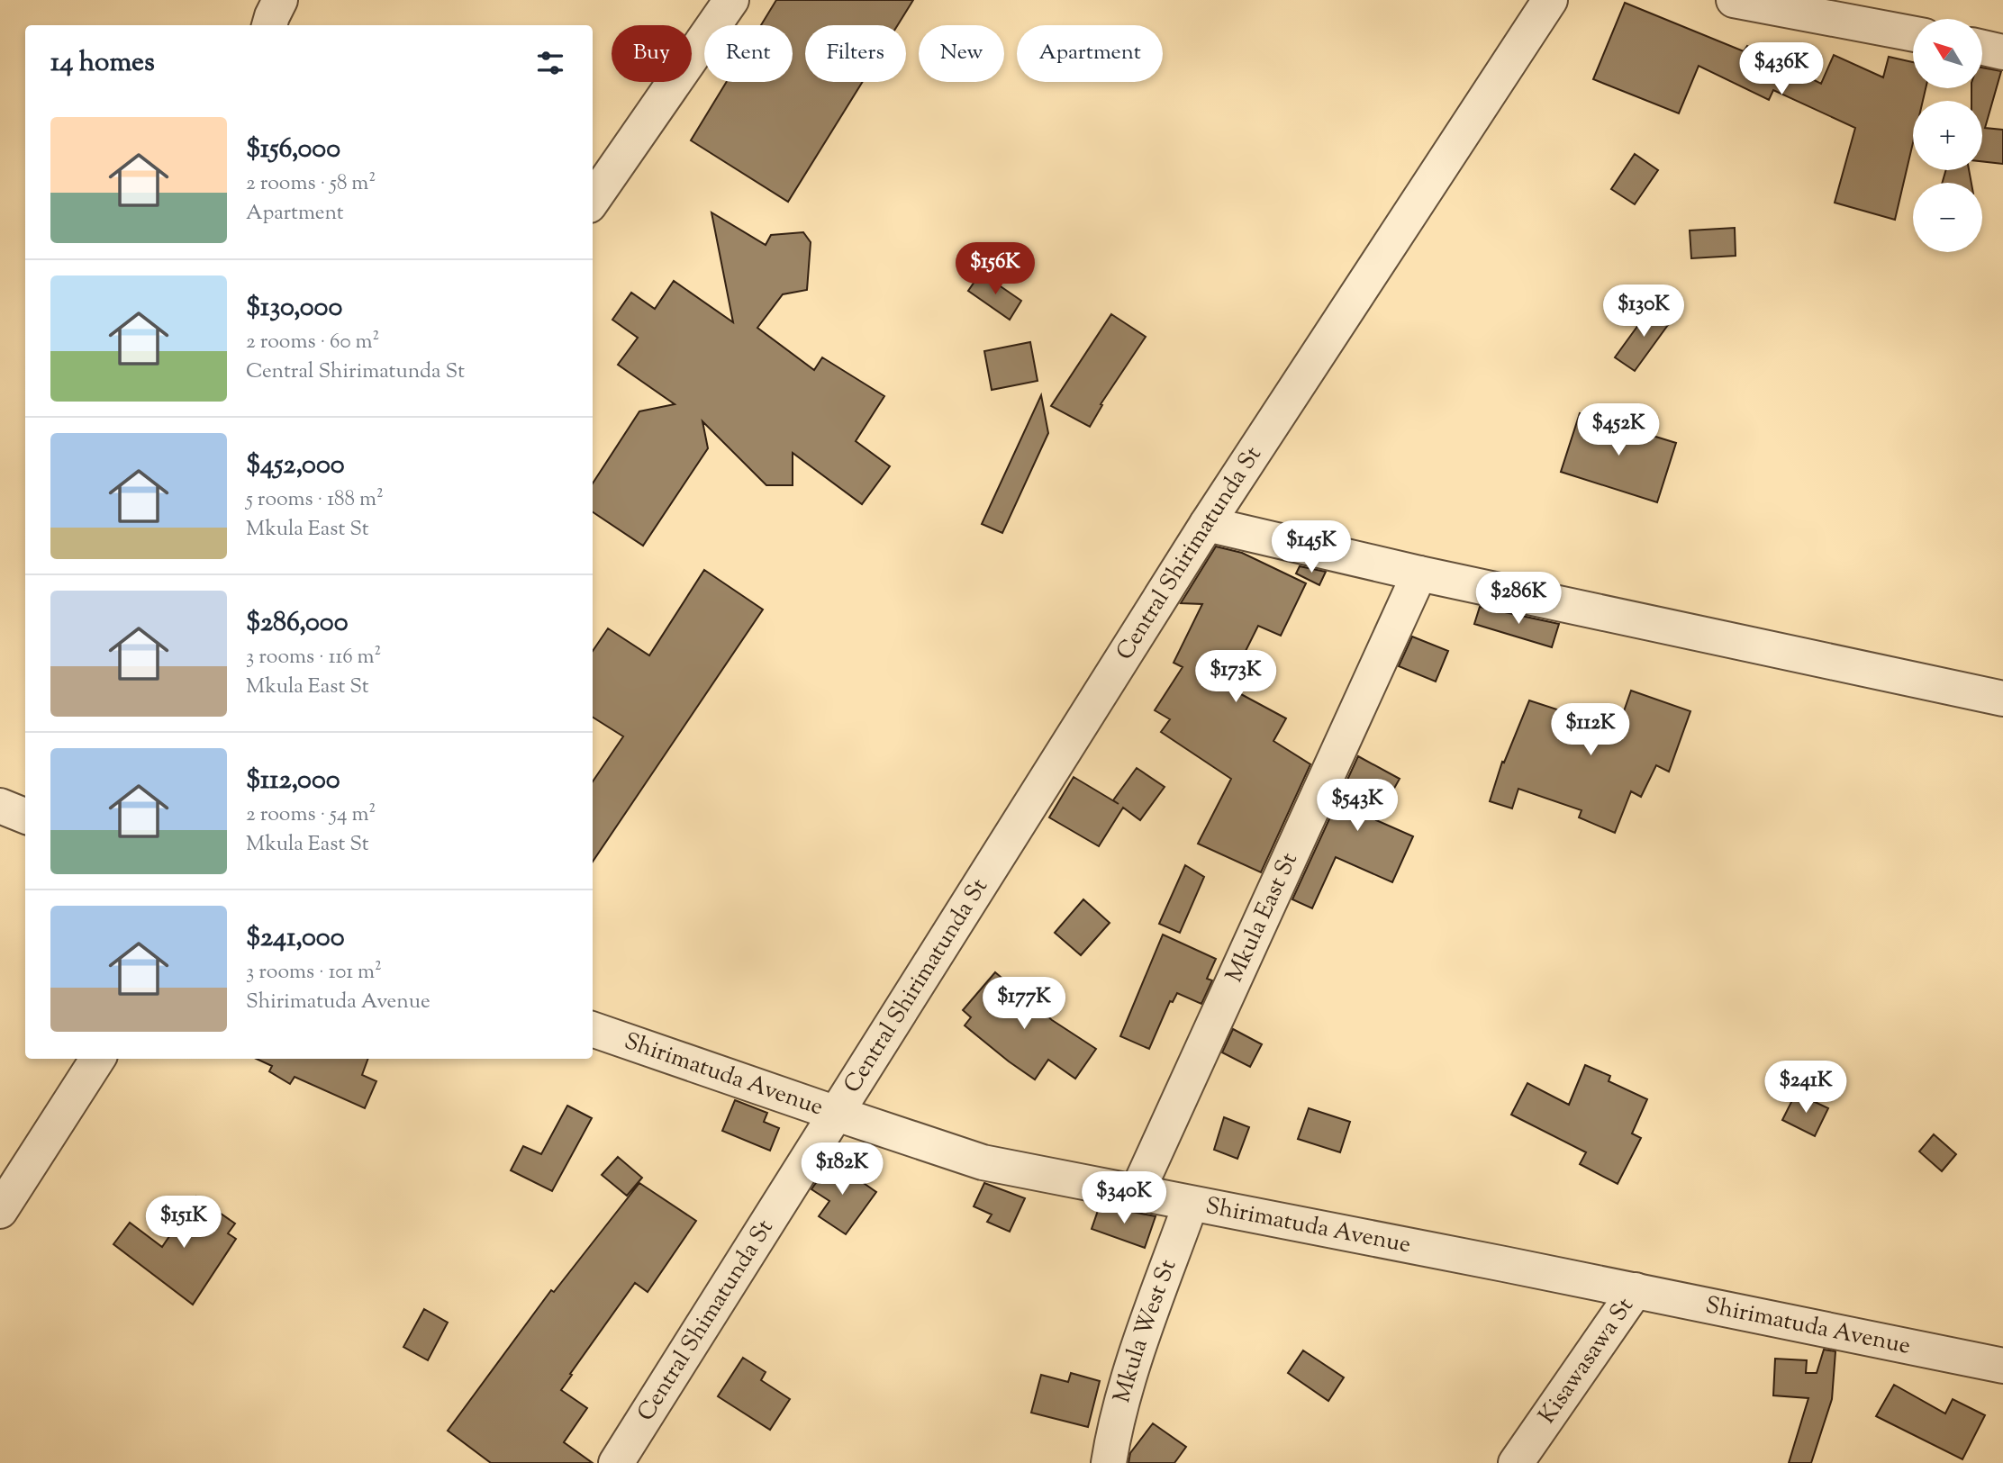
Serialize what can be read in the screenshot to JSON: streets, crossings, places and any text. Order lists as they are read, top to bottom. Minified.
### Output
{"streets":{"street":["Central Shirimatunda St","Mkula East St","Shirimatuda Avenue","Central Shimatunda St","Mkula West St","Kisawasawa St"]},"crossings":[["Central Shirimatunda St","Shirimatuda Avenue"],["Central Shirimatunda St","Central Shimatunda St"],["Mkula East St","Shirimatuda Avenue"],["Shirimatuda Avenue","Central Shimatunda St"],["Shirimatuda Avenue","Mkula West St"],["Shirimatuda Avenue","Kisawasawa St"]],"north":"top left","page":{"map_buttons":["+","−"],"chip":["Buy","Rent","Filters","New","Apartment"],"heading":"14 homes","price":["$436K","$156K","$130K","$452K","$145K","$286K","$173K","$112K","$543K","$177K","$241K","$182K","$340K","$151K"],"list":[{"name":"$156,000","note":"2 rooms · 58 m² · Apartment"},{"name":"$130,000","note":"2 rooms · 60 m² · Central Shirimatunda St"},{"name":"$452,000","note":"5 rooms · 188 m² · Mkula East St"},{"name":"$286,000","note":"3 rooms · 116 m² · Mkula East St"},{"name":"$112,000","note":"2 rooms · 54 m² · Mkula East St"},{"name":"$241,000","note":"3 rooms · 101 m² · Shirimatuda Avenue"}]}}
